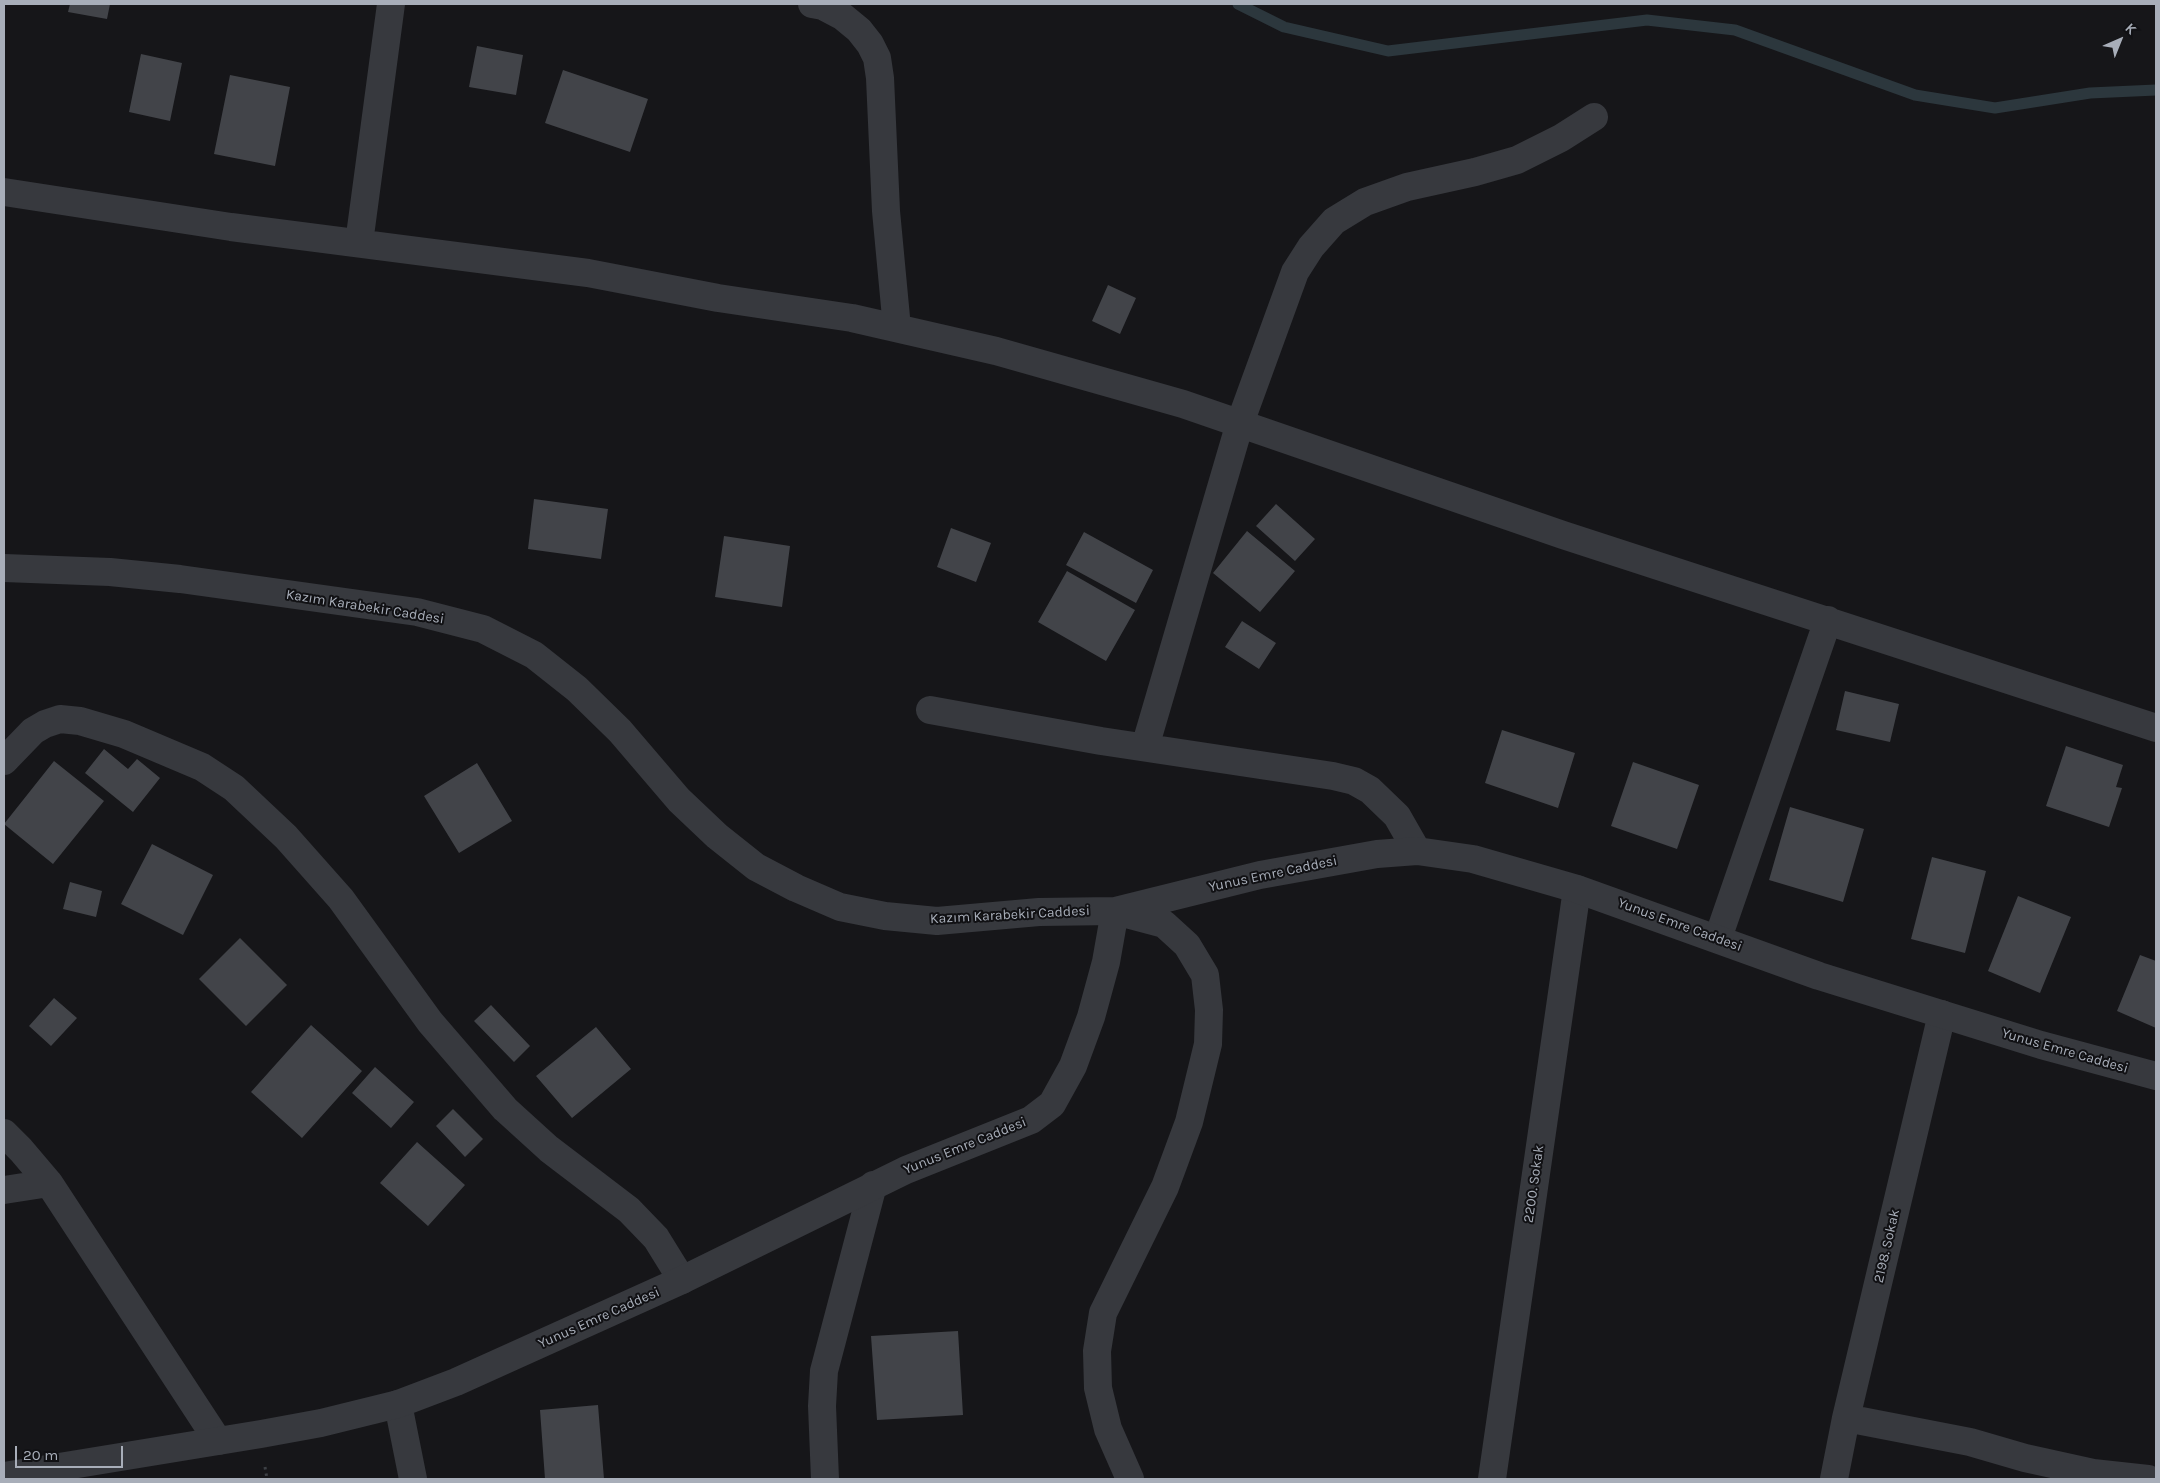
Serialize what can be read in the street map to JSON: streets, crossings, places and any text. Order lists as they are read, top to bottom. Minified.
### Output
{"streets":{"street":["Kazım Karabekir Caddesi","Yunus Emre Caddesi","2200. Sokak","2198. Sokak"]},"crossings":[["Kazım Karabekir Caddesi","Yunus Emre Caddesi"],["Yunus Emre Caddesi","2200. Sokak"],["Yunus Emre Caddesi","2198. Sokak"]],"scale_bar":"20 m","north":"top right"}
